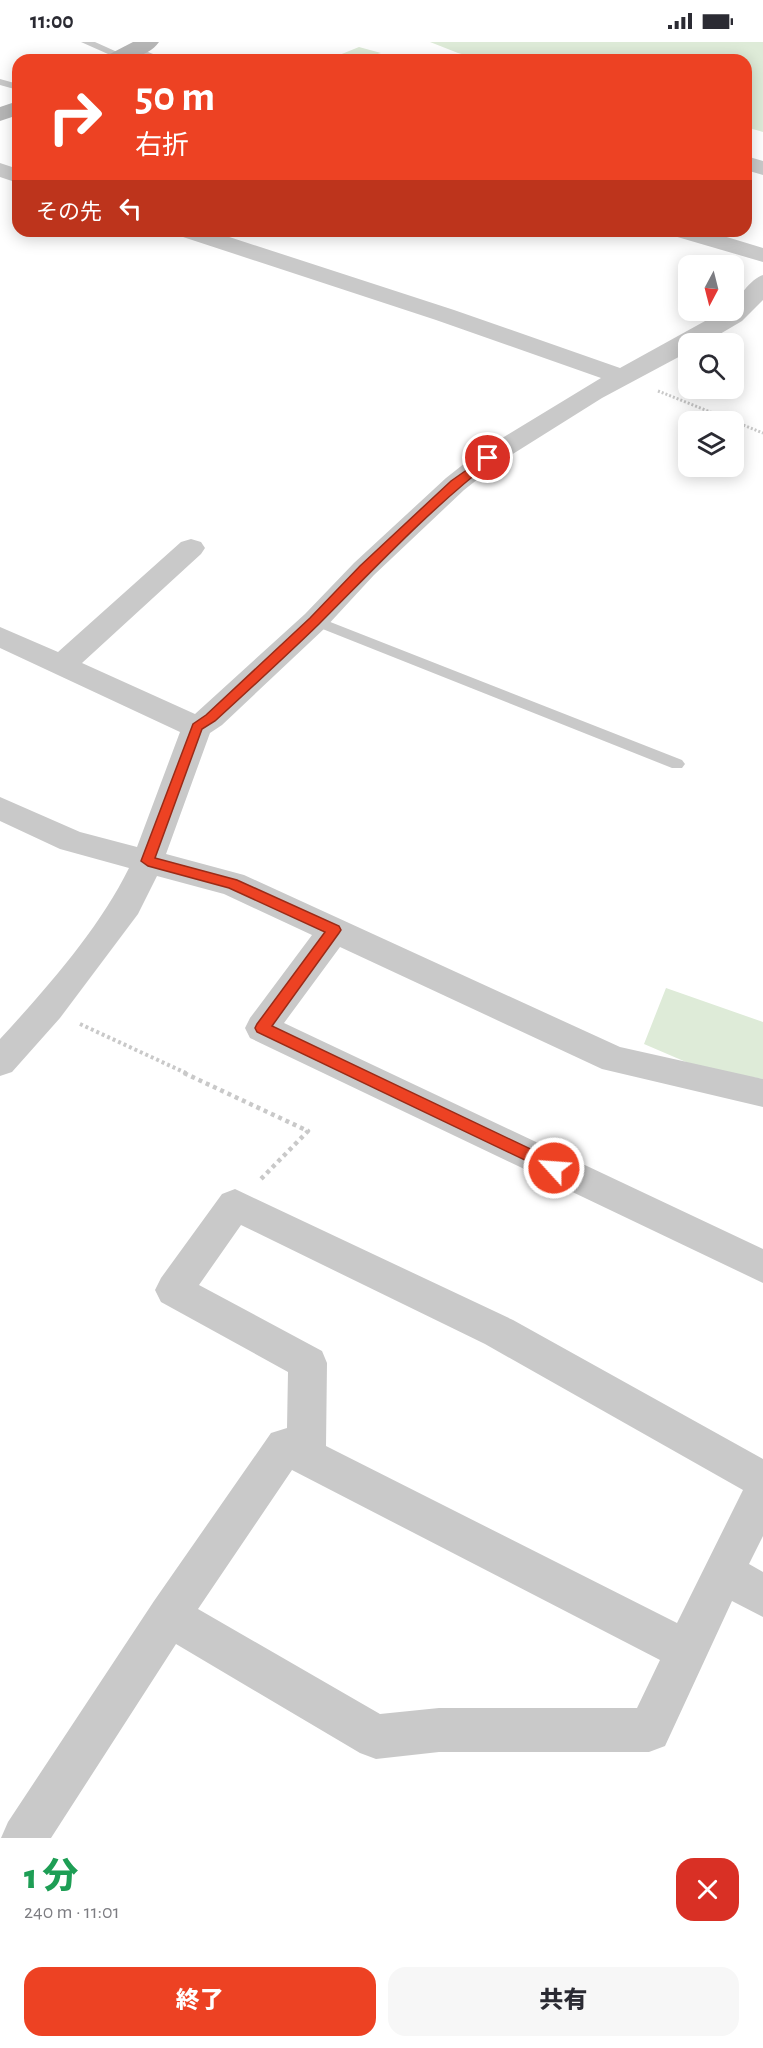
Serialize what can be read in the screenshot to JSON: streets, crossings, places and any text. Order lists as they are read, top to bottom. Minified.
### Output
{"north":"bottom","page":{"status":"11:00","turn":["50 m","右折"],"then":"その先","heading":["1 分","240 m · 11:01"],"buttons":["終了","共有"]}}
